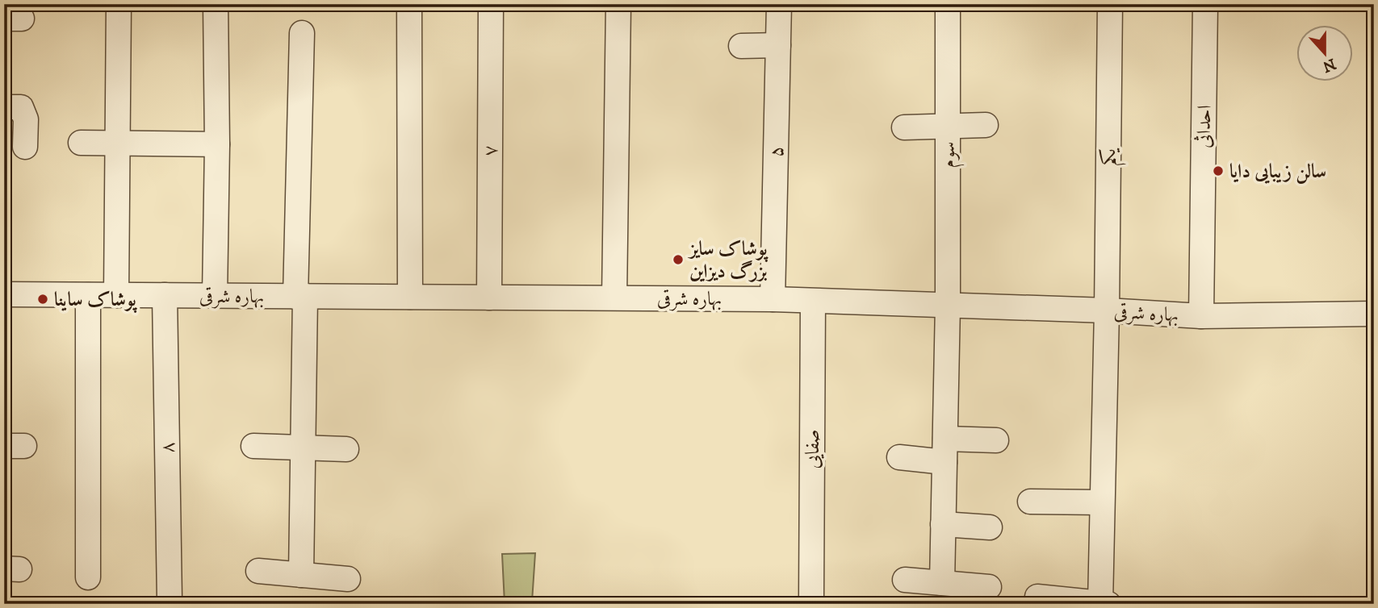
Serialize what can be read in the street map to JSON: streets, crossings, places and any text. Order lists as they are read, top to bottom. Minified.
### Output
{"streets":{"street":["احداثی","۷","۵","سوم","یکم","بهاره شرقی","۸","صفایی"]},"crossings":[["احداثی","بهاره شرقی"],["۷","بهاره شرقی"],["۵","بهاره شرقی"],["سوم","بهاره شرقی"],["یکم","بهاره شرقی"],["بهاره شرقی","۸"],["بهاره شرقی","صفایی"]],"places":["سالن زیبایی دایا","پوشاک سایز بزرگ دیزاین","پوشاک ساینا"],"north":"bottom"}
